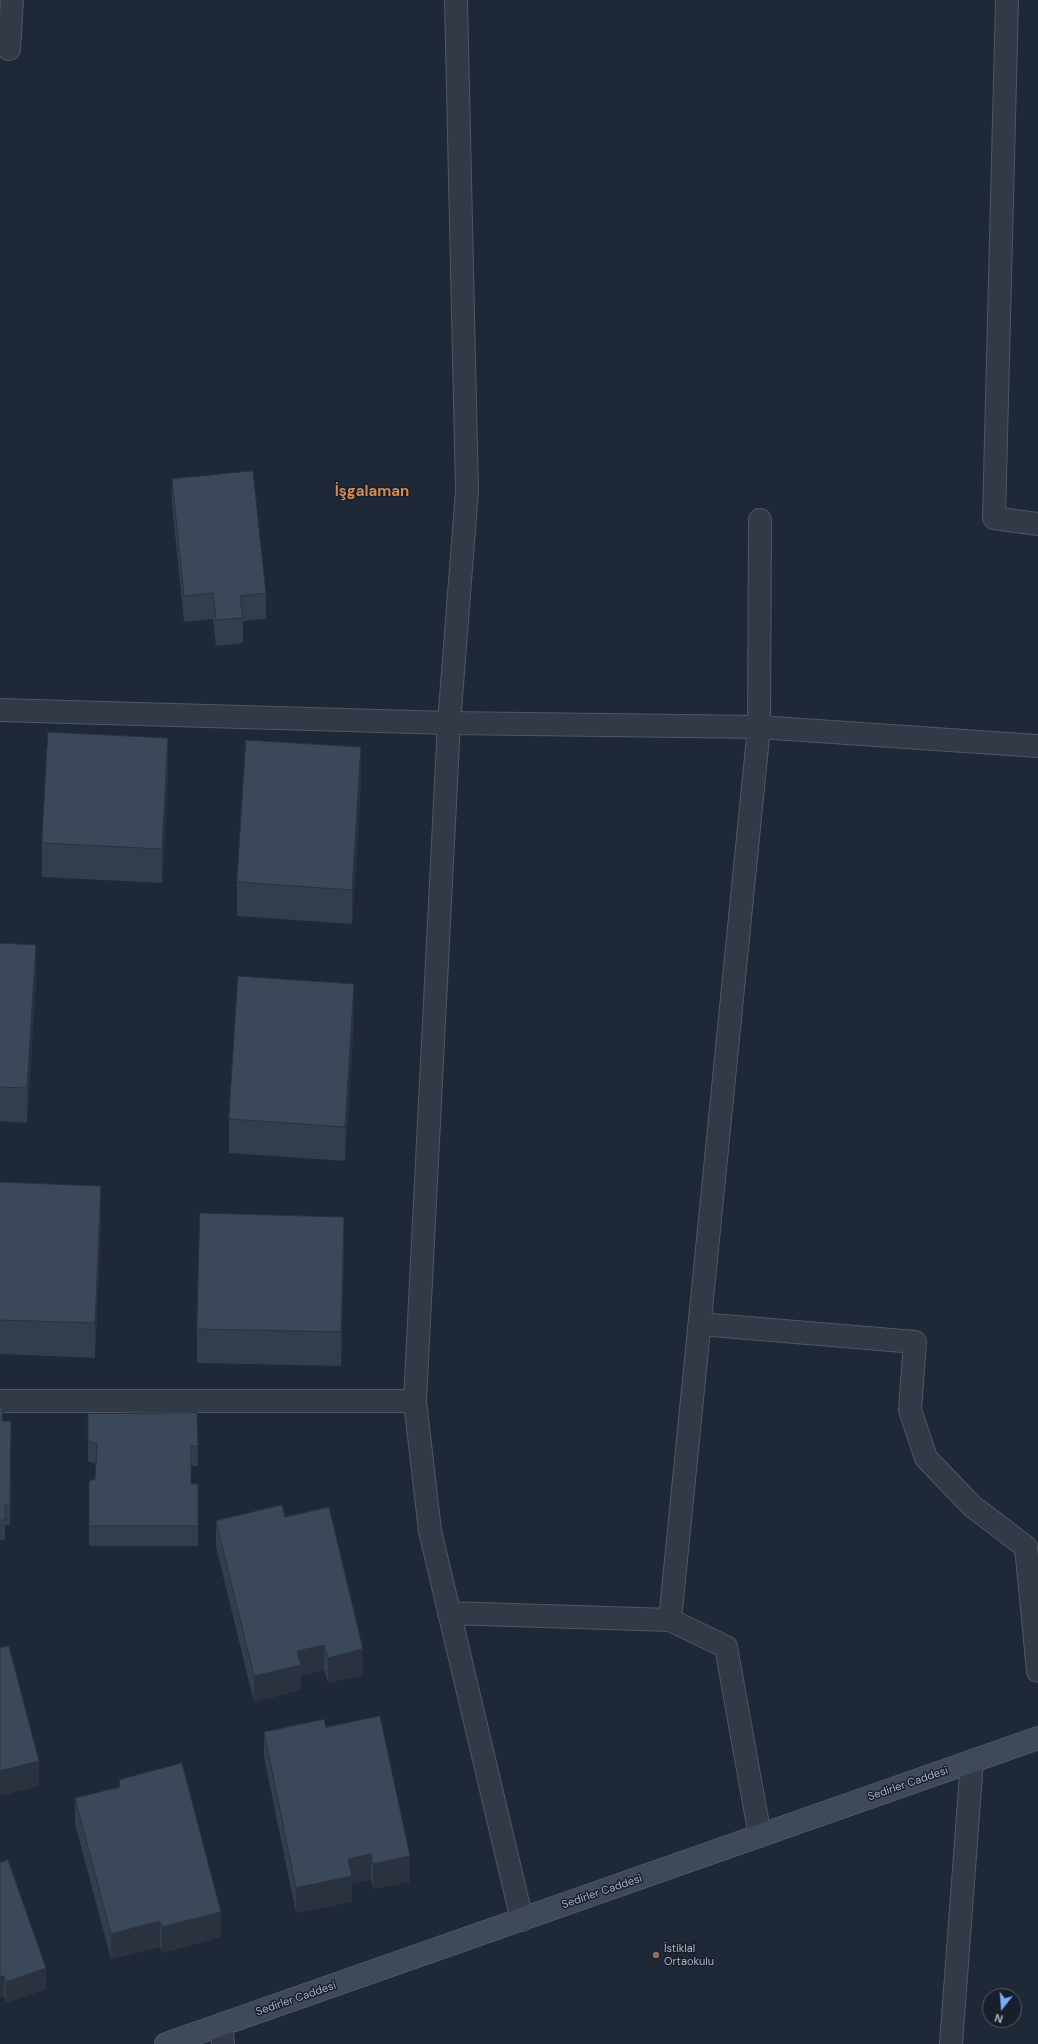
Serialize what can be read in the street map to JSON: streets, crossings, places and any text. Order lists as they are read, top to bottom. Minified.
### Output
{"streets":{"street":["Sedirler Caddesi"]},"districts":["İşgalaman"],"places":["İstiklal Ortaokulu"],"north":"bottom"}
